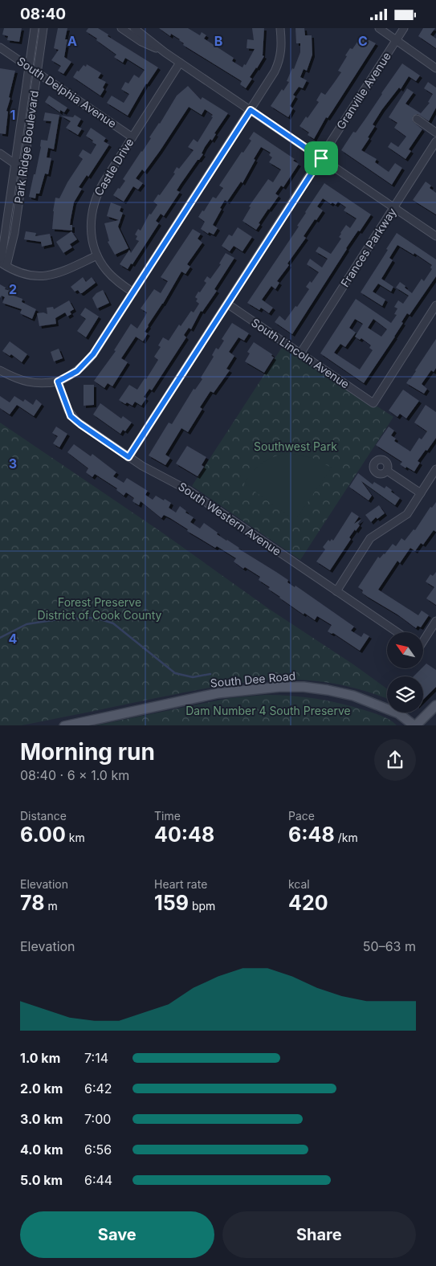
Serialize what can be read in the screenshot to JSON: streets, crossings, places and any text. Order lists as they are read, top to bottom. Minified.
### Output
{"streets":{"main road":["South Dee Road"],"street":["Granville Avenue","South Delphia Avenue","Park Ridge Boulevard","Castle Drive","Frances Parkway","South Lincoln Avenue","South Western Avenue"]},"crossings":[["Granville Avenue","South Lincoln Avenue"],["Granville Avenue","South Western Avenue"],["South Delphia Avenue","Park Ridge Boulevard"],["South Delphia Avenue","Castle Drive"],["Frances Parkway","South Lincoln Avenue"]],"parks":["Southwest Park","Forest Preserve District of Cook County","Dam Number 4 South Preserve"],"north":"top left","page":{"status":"08:40","heading":["Morning run","08:40 · 6 × 1.0 km"],"stats":[["Distance","6.00 km"],["Time","40:48"],["Pace","6:48 /km"],["Elevation","78 m"],["Heart rate","159 bpm"],["kcal","420"]],"chart":["Elevation","50–63 m"],"list":[{"name":"1.0 km","note":"7:14"},{"name":"2.0 km","note":"6:42"},{"name":"3.0 km","note":"7:00"},{"name":"4.0 km","note":"6:56"},{"name":"5.0 km","note":"6:44"}],"buttons":["Save","Share"]},"grid":{"columns":["A","B","C"],"rows":["1","2","3","4"]}}
